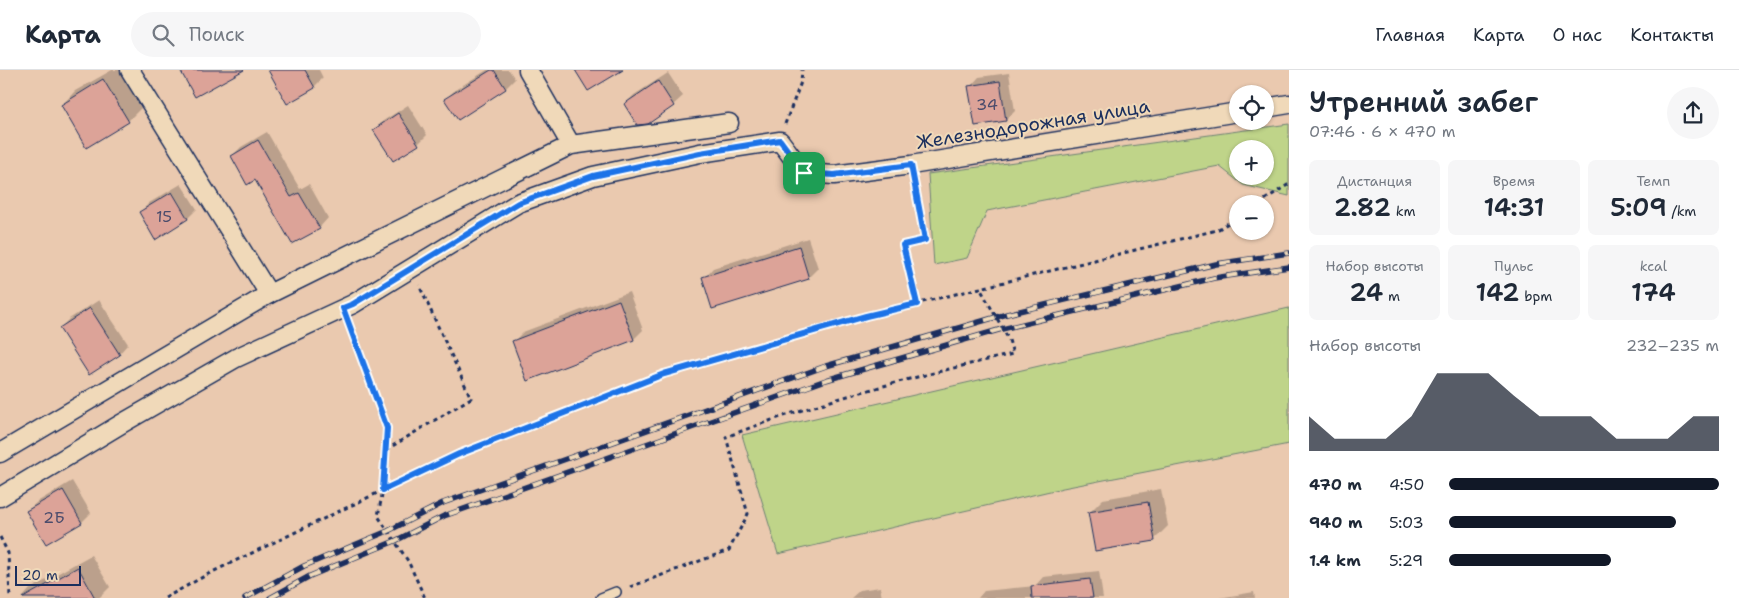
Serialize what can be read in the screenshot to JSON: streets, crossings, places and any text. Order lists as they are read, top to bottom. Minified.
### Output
{"streets":{"street":["Железнодорожная улица"]},"house_numbers":["34","15","2Б"],"scale_bar":"20 m","page":{"header":"Карта","search":"Поиск","nav":["Главная","Карта","О нас","Контакты"],"heading":["Утренний забег","07:46 · 6 × 470 m"],"map_buttons":["+","−"],"stats":[["Дистанция","2.82 km"],["Время","14:31"],["Темп","5:09 /km"],["Набор высоты","24 m"],["Пульс","142 bpm"],["kcal","174"]],"chart":["Набор высоты","232–235 m"],"list":[{"name":"470 m","note":"4:50"},{"name":"940 m","note":"5:03"},{"name":"1.4 km","note":"5:29"}],"scale":"20 m"}}
